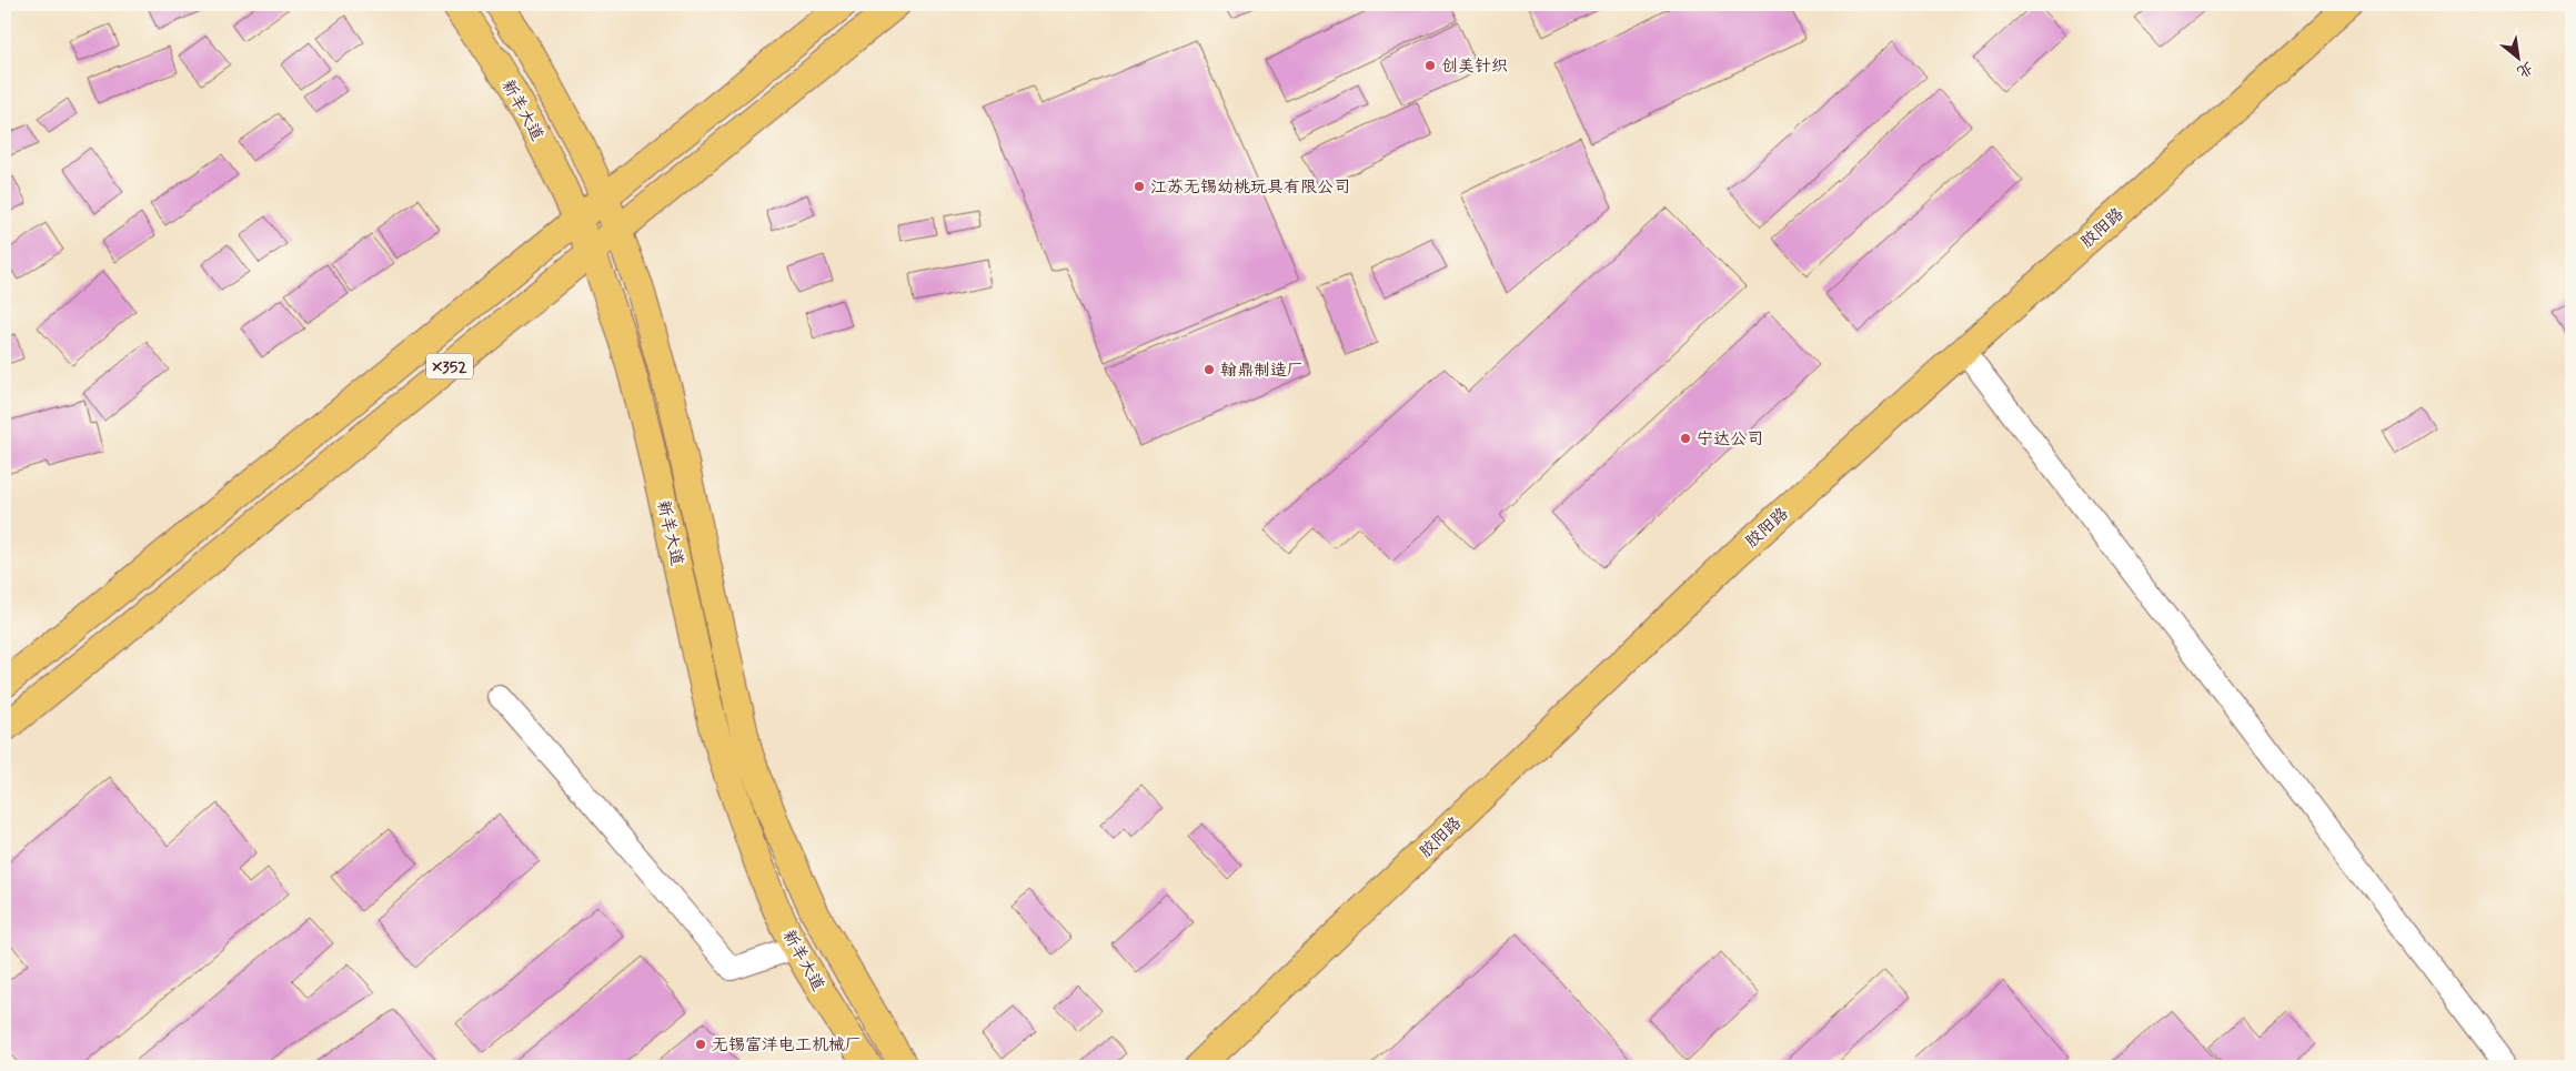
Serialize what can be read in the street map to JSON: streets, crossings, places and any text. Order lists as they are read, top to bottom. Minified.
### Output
{"streets":{"main road":["新羊大道","胶阳路","X352"]},"crossings":[["新羊大道","X352"]],"places":["创美针织","江苏无锡幼桃玩具有限公司","翰鼎制造厂","宁达公司","无锡富洋电工机械厂"],"north":"bottom right"}
